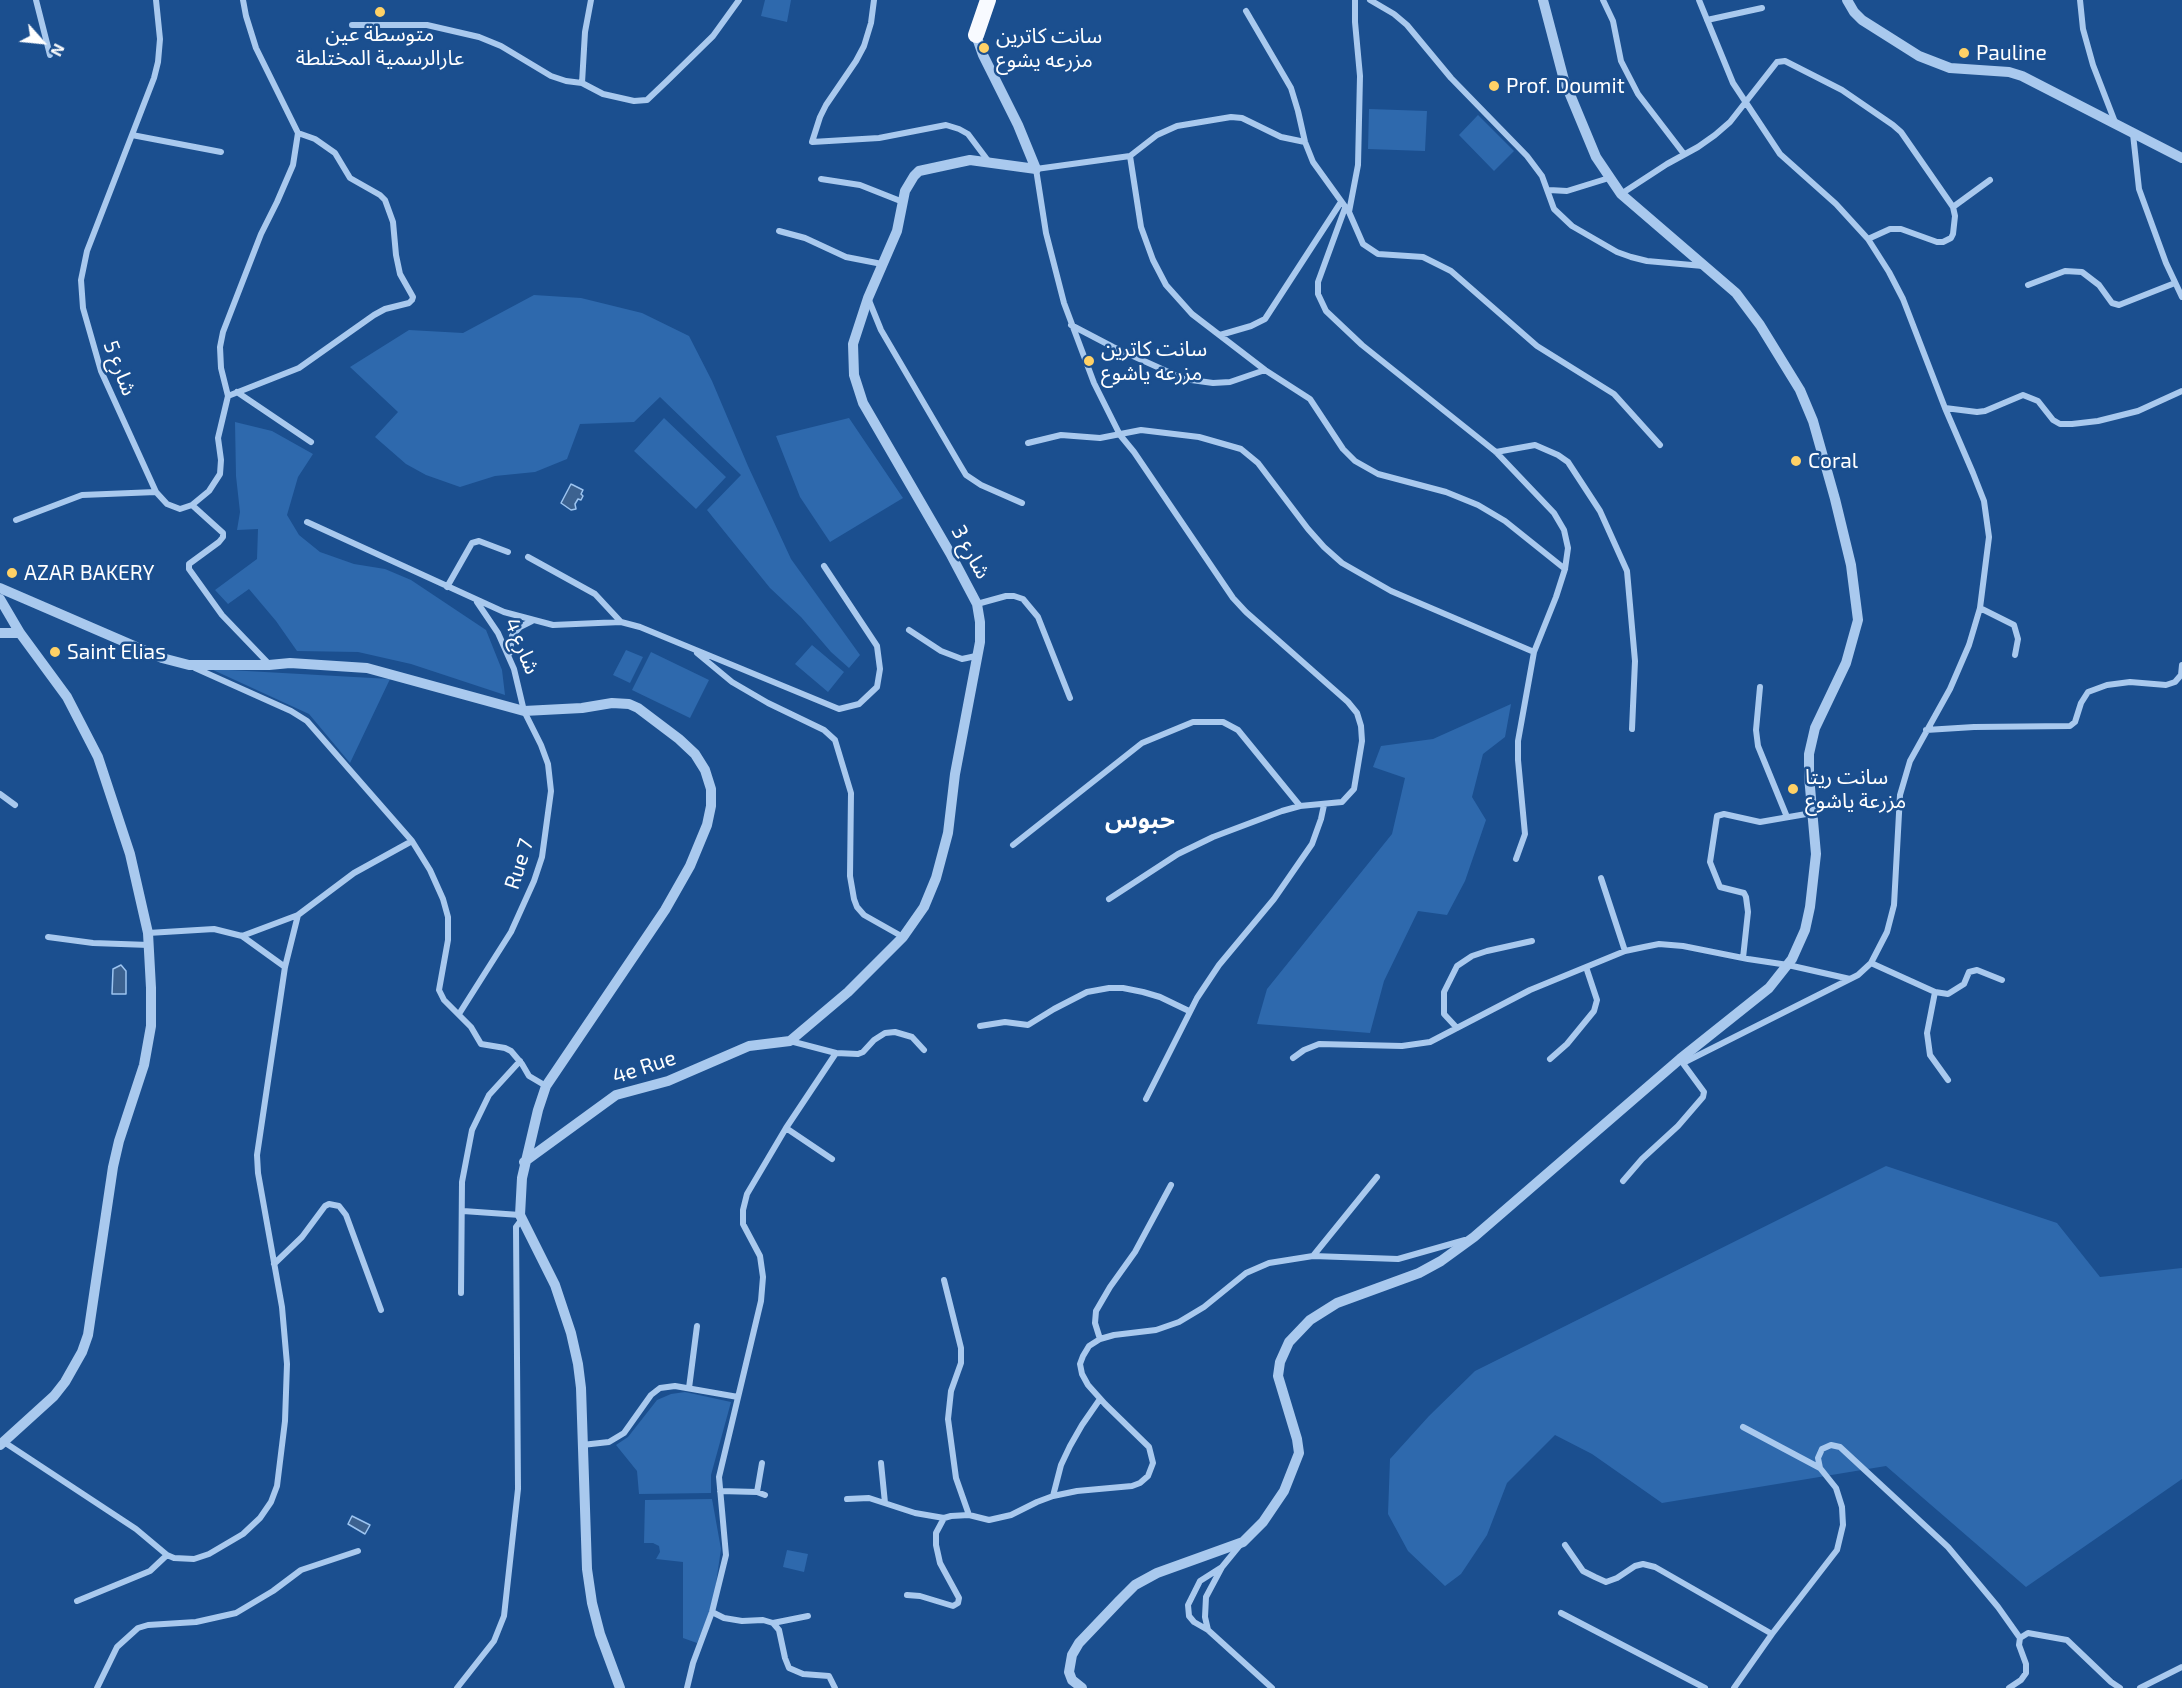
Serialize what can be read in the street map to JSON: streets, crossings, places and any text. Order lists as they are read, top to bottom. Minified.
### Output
{"streets":{"street":["شارع 5","شارع 3","شارع 4","Rue 7","4e Rue"]},"crossings":[["شارع 3","4e Rue"],["شارع 4","Rue 7"]],"districts":["حبوس"],"places":["متوسطة عين عارالرسمية المختلطة","سانت كاترين مزرعه يشوع","Pauline","Prof. Doumit","سانت كاترين مزرعه ياشوع","Coral","AZAR BAKERY","Saint Elias","سانت ريتا مزرعة ياشوع"],"north":"bottom right"}
